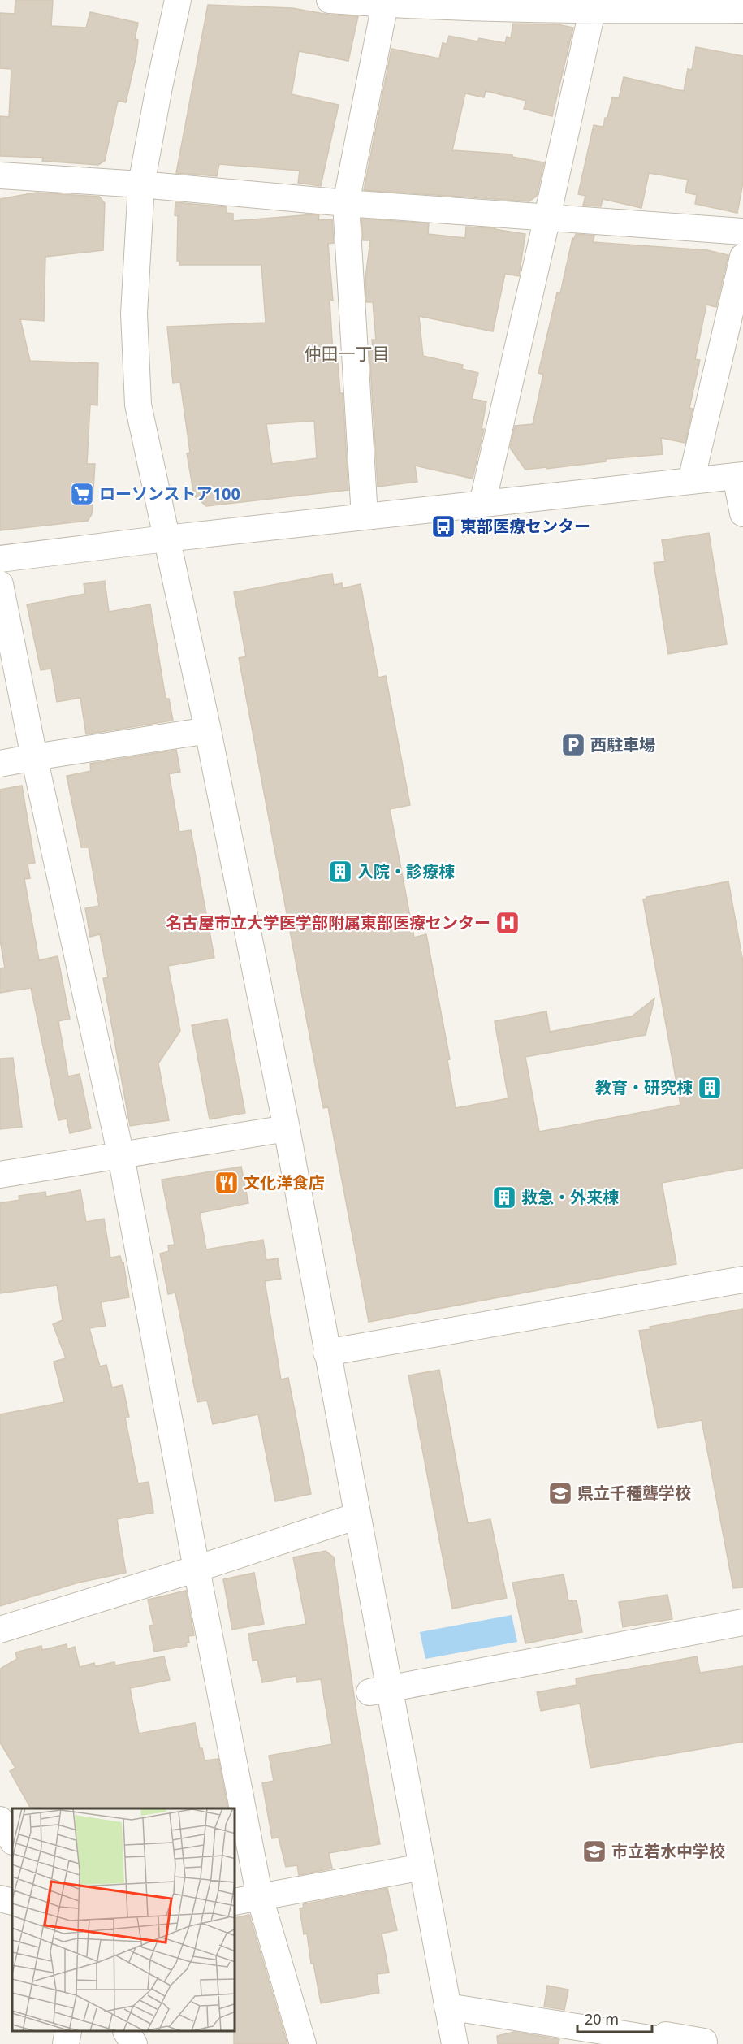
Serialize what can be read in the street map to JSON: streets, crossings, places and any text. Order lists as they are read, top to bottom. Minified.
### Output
{"districts":["仲田一丁目"],"places":{"supermarket":["ローソンストア100"],"bus stop":["東部医療センター"],"parking":["西駐車場"],"building":["入院・診療棟","教育・研究棟","救急・外来棟"],"hospital":["名古屋市立大学医学部附属東部医療センター"],"restaurant":["文化洋食店"],"school or university":["県立千種聾学校","市立若水中学校"]},"scale_bar":"20 m"}
